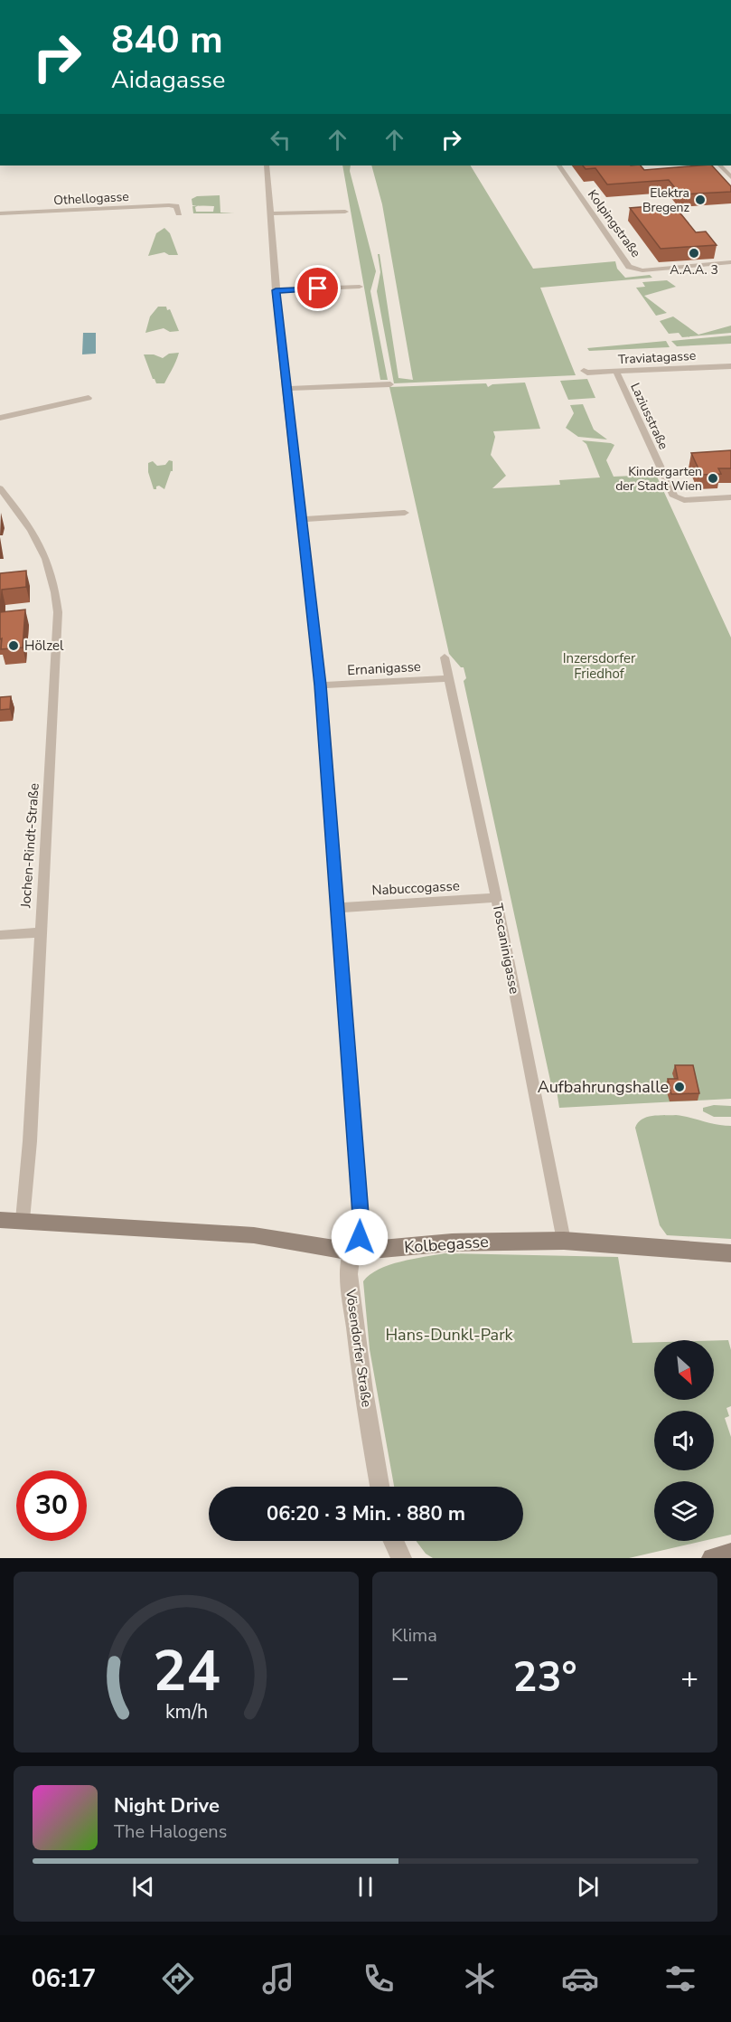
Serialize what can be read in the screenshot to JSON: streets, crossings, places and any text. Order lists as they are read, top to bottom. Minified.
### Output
{"streets":{"main road":["Kolbegasse"],"street":["Othellogasse","Kolpingstraße","Traviatagasse","Laziusstraße","Ernanigasse","Jochen-Rindt-Straße","Nabuccogasse","Toscaninigasse","Vösendorfer Straße"]},"crossings":[["Traviatagasse","Laziusstraße"],["Ernanigasse","Toscaninigasse"],["Ernanigasse","Vösendorfer Straße"],["Jochen-Rindt-Straße","Kolbegasse"],["Nabuccogasse","Toscaninigasse"],["Nabuccogasse","Vösendorfer Straße"],["Toscaninigasse","Kolbegasse"],["Kolbegasse","Vösendorfer Straße"]],"parks":["Inzersdorfer Friedhof","Hans-Dunkl-Park"],"places":["Elektra Bregenz","A.A.A. 3","Kindergarten der Stadt Wien","Hölzel","Aufbahrungshalle"],"north":"bottom right","page":{"turn":["840 m","Aidagasse"],"limit":"30","trip":"06:20 · 3 Min. · 880 m","tile":"Klima","heat":["−","23°","+"],"song":["Night Drive","The Halogens"],"tabs":"06:17","gauge":["24","km/h"]}}
